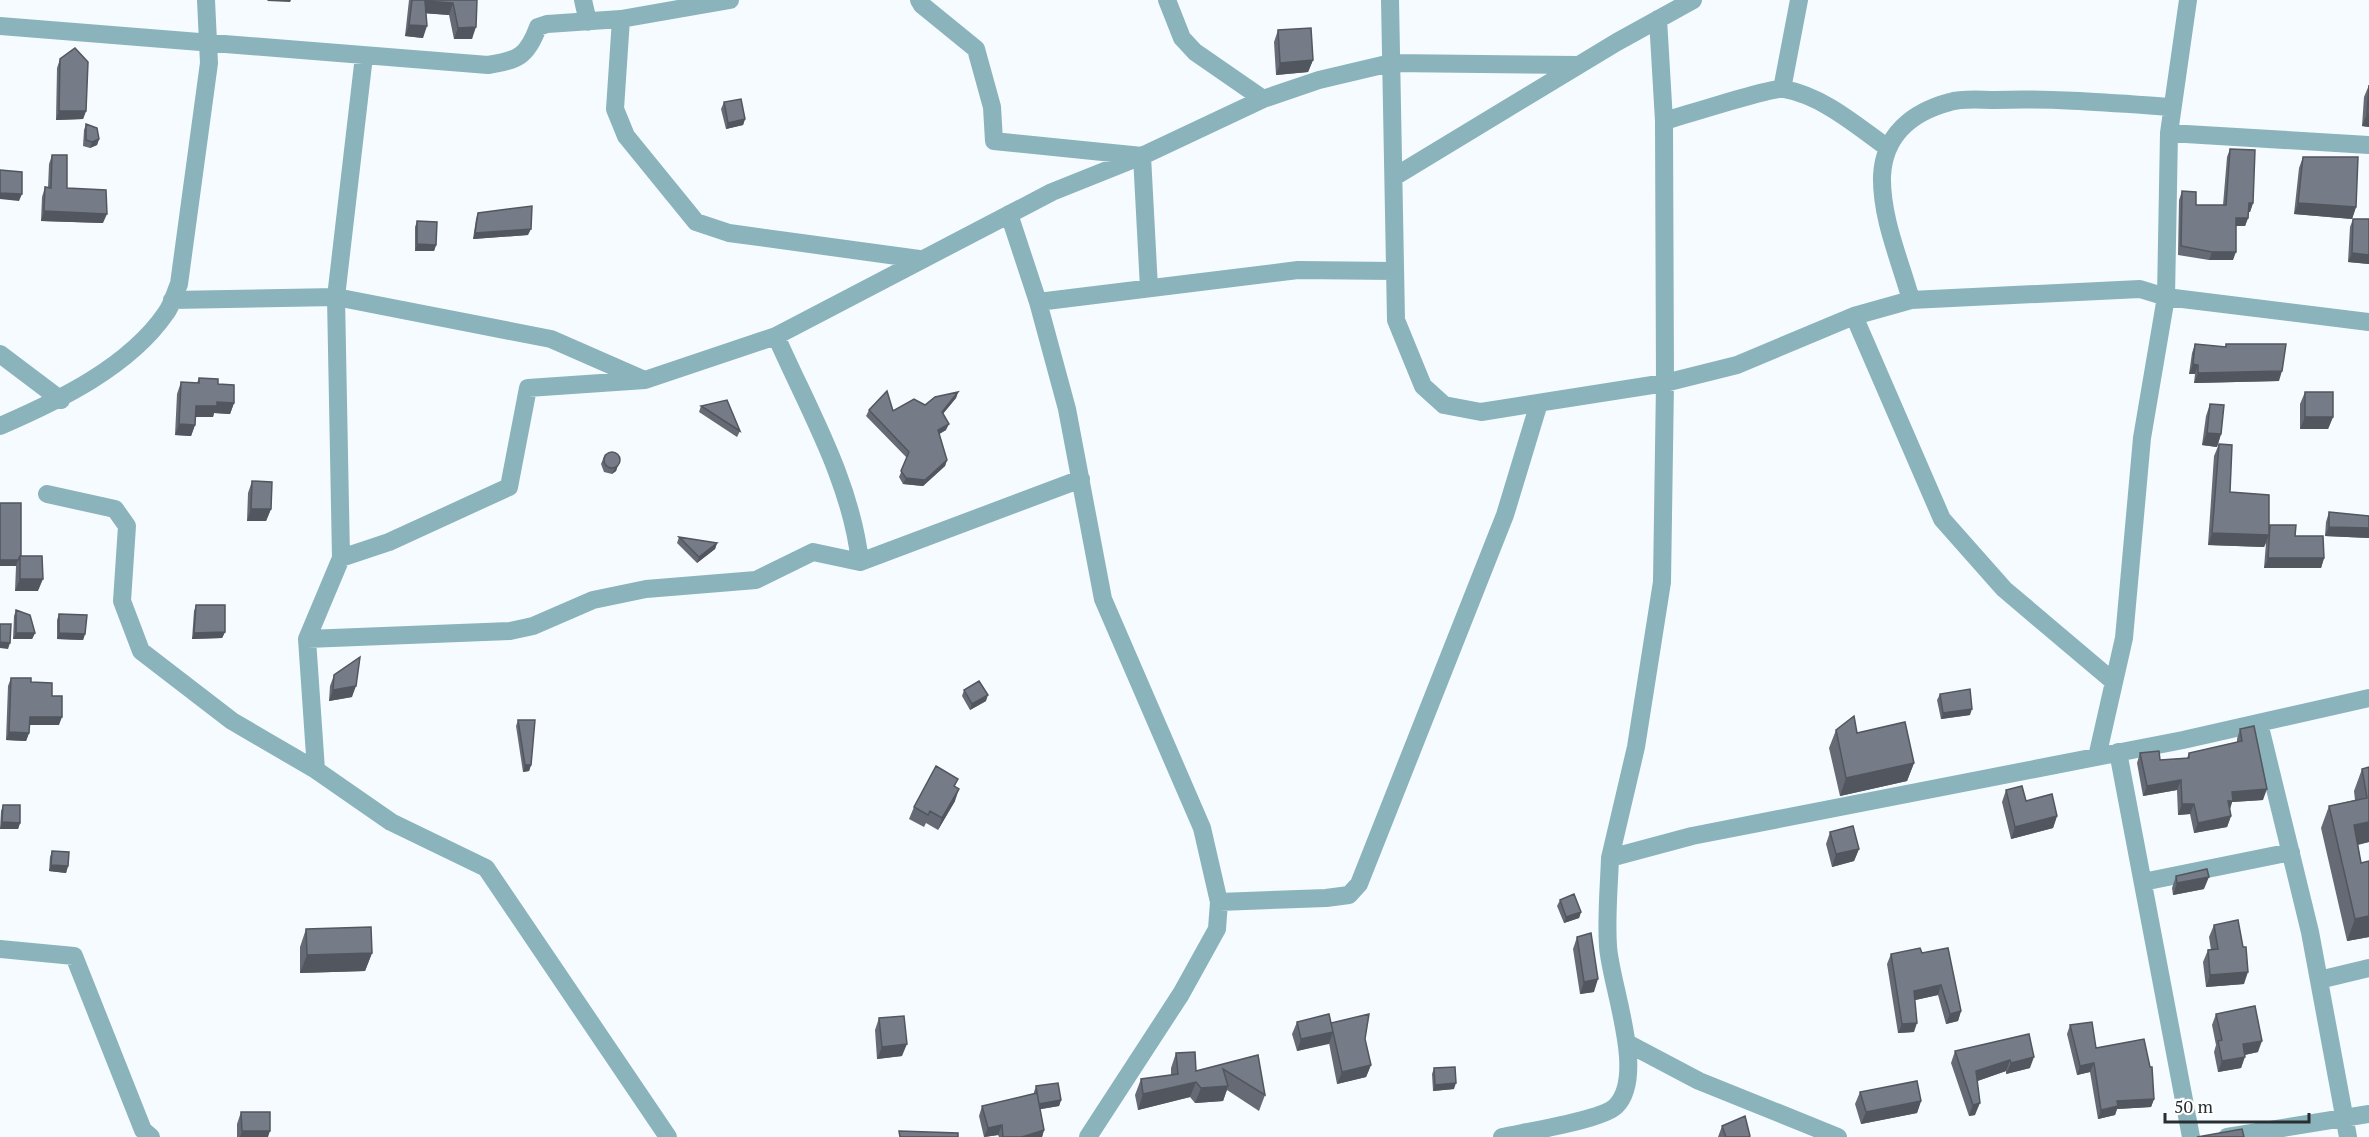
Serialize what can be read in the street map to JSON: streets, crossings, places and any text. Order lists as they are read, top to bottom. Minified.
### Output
{"scale_bar":"50 m"}
